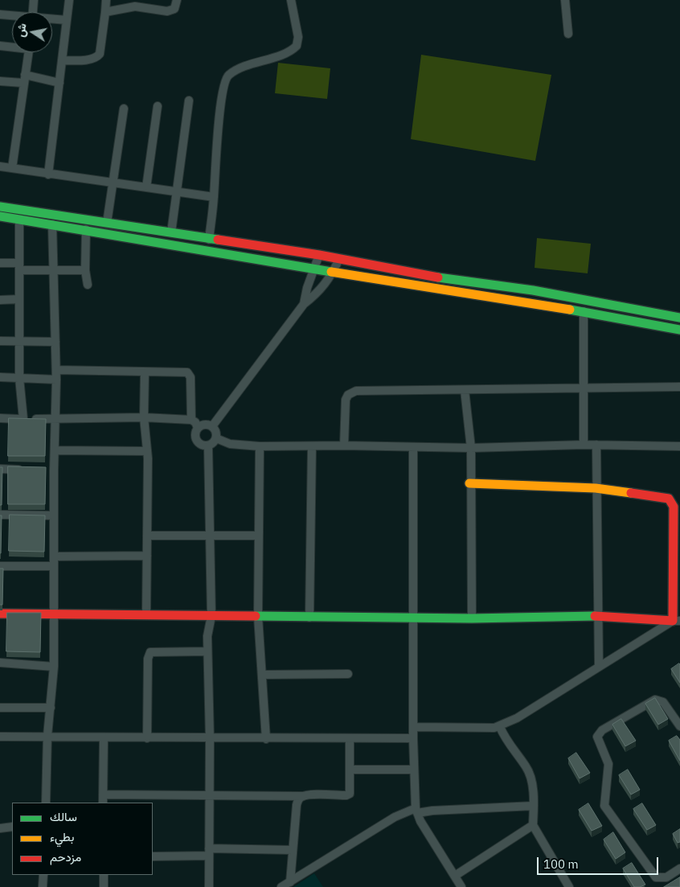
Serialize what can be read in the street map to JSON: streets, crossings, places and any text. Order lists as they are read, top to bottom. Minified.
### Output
{"legend":["سالك","بطيء","مزدحم"],"scale_bar":"100 m","north":"left"}
